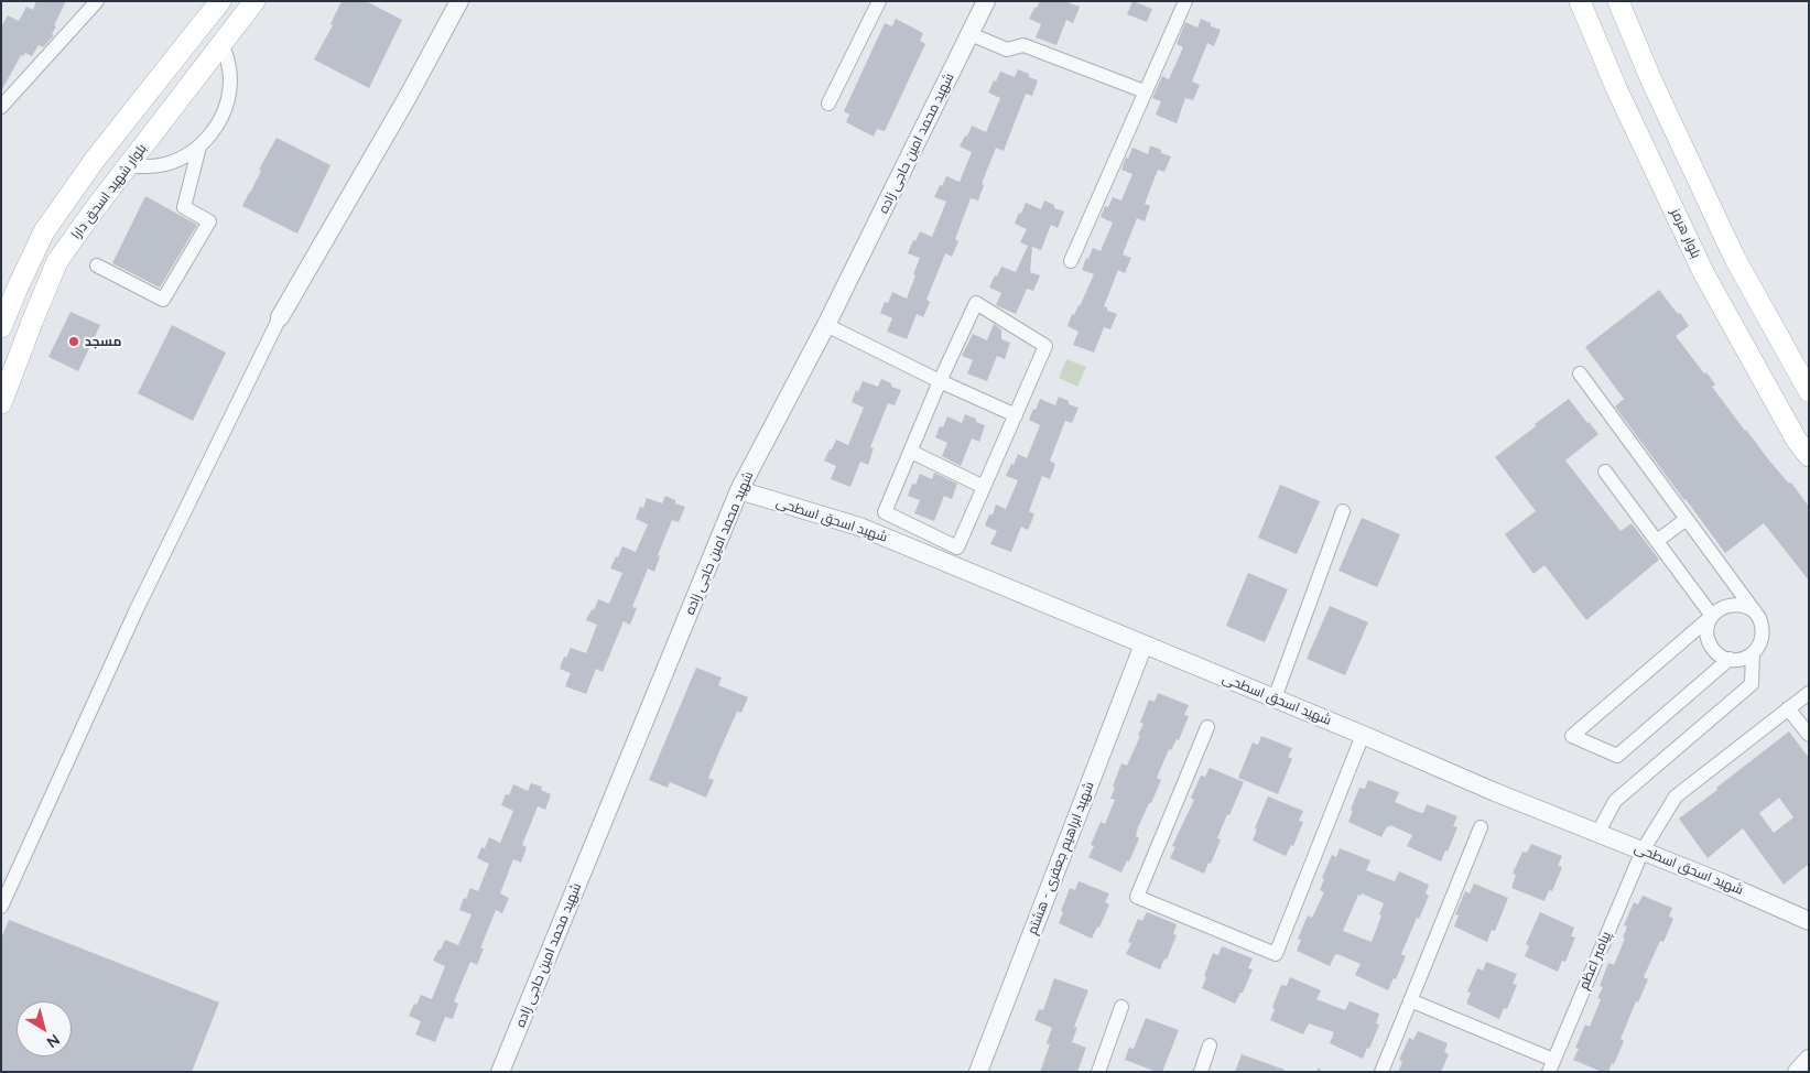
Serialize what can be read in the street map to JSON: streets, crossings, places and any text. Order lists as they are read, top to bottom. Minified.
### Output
{"streets":{"main road":["بلوار شهید اسحق دارا","بلوار هرمز"],"street":["شهید محمد امین حاجی زاده","شهید اسحق اسطحی","شهید ابراهیم جعفری - هشتم","پیامبر اعظم"]},"crossings":[["شهید محمد امین حاجی زاده","شهید اسحق اسطحی"],["شهید اسحق اسطحی","شهید ابراهیم جعفری - هشتم"],["شهید اسحق اسطحی","پیامبر اعظم"]],"places":["مسجد"],"north":"bottom right"}
